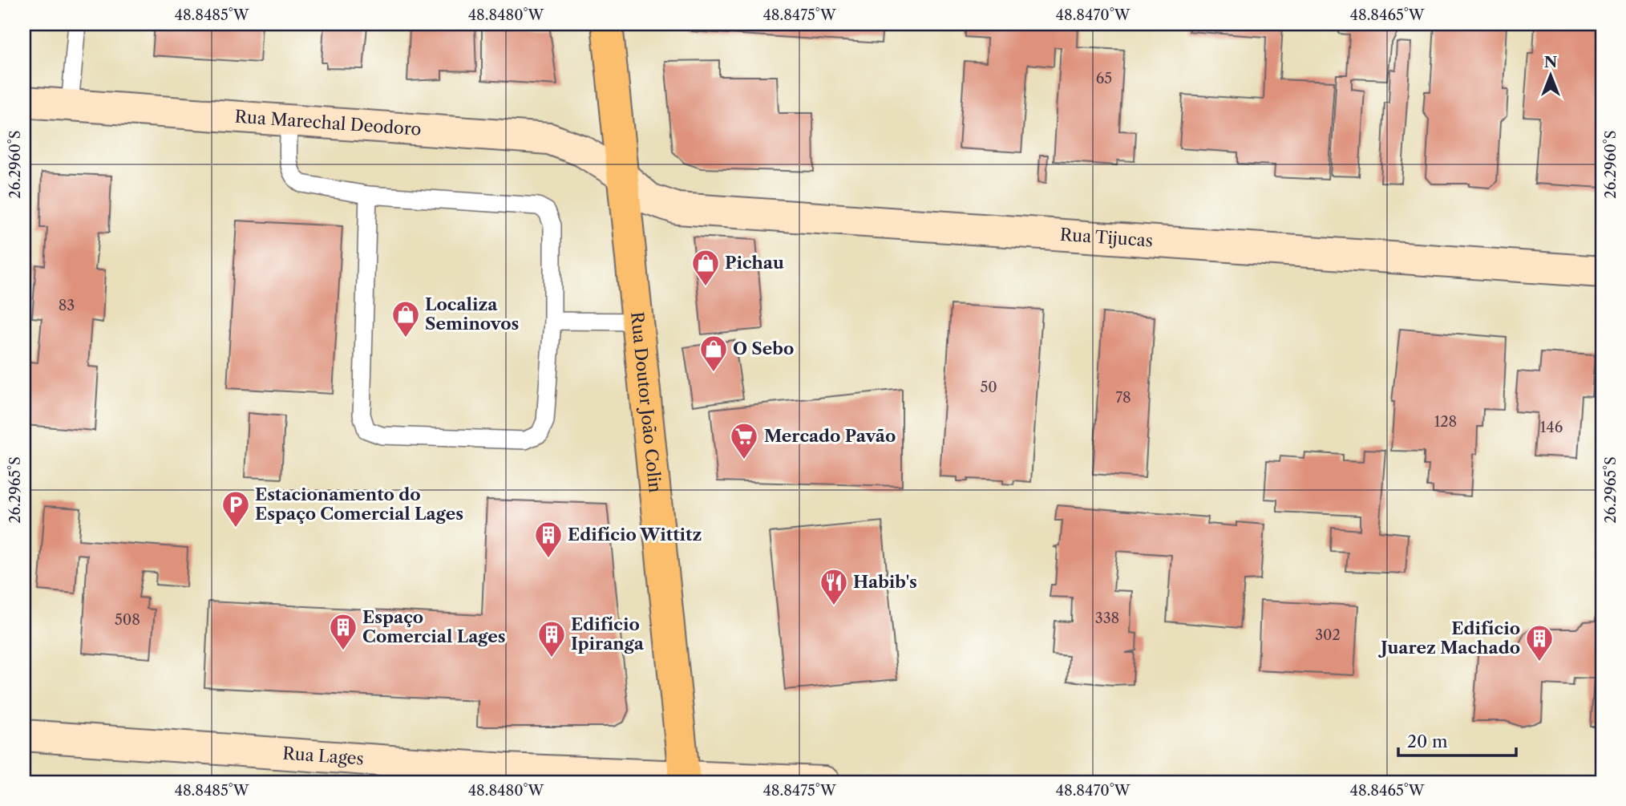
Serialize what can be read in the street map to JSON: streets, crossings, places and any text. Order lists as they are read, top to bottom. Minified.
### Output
{"streets":{"main road":["Rua Marechal Deodoro","Rua Tijucas","Rua Doutor João Colin","Rua Lages"]},"crossings":[["Rua Marechal Deodoro","Rua Tijucas"],["Rua Marechal Deodoro","Rua Doutor João Colin"],["Rua Tijucas","Rua Doutor João Colin"],["Rua Doutor João Colin","Rua Lages"]],"places":{"shop":["Pichau","Localiza Seminovos","O Sebo"],"supermarket":["Mercado Pavão"],"parking":["Estacionamento do Espaço Comercial Lages"],"building":["Edifício Wittitz","Espaço Comercial Lages","Edifício Ipiranga","Edifício Juarez Machado"],"restaurant":["Habib's"]},"house_numbers":["65","83","50","78","128","146","338","508","302"],"scale_bar":"20 m","north":"top","coordinates":["48.8485°W","48.8480°W","48.8475°W","48.8470°W","48.8465°W","26.2960°S","26.2965°S"]}
